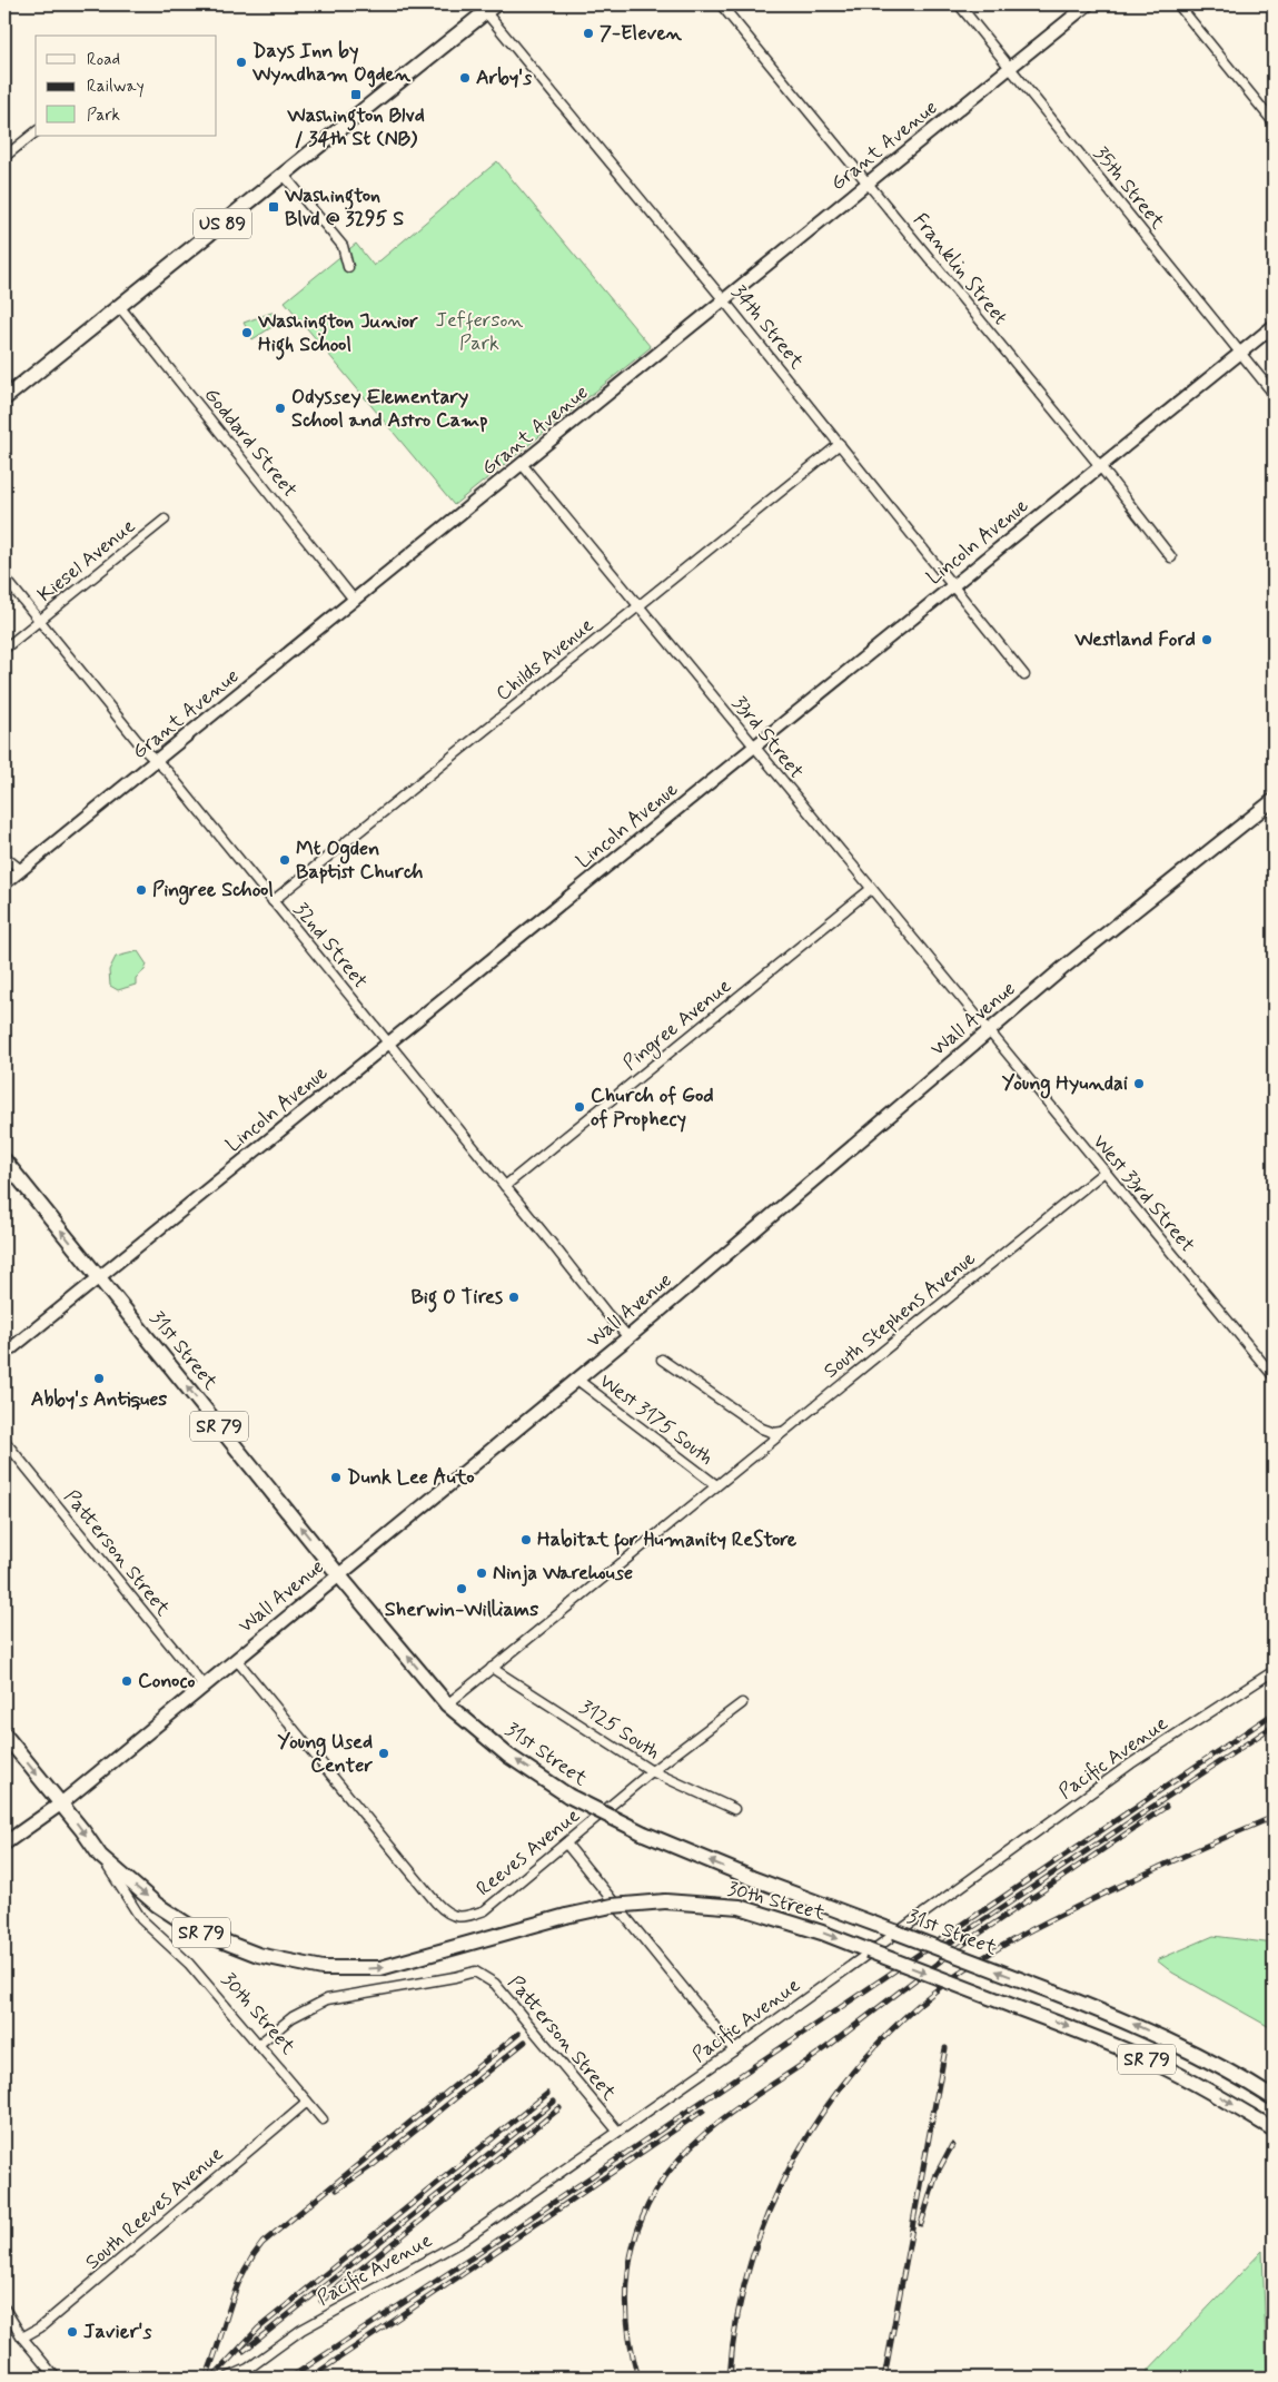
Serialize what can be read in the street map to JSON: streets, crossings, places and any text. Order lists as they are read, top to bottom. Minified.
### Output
{"streets":{"main road":["US 89","Wall Avenue","31st Street","SR 79","30th Street"],"street":["Grant Avenue","35th Street","Franklin Street","34th Street","Goddard Street","Lincoln Avenue","Kiesel Avenue","Childs Avenue","33rd Street","32nd Street","Pingree Avenue","West 33rd Street","South Stephens Avenue","West 3175 South","Patterson Street","3125 South","Pacific Avenue","Reeves Avenue","South Reeves Avenue"]},"crossings":[["Grant Avenue","35th Street"],["Grant Avenue","Franklin Street"],["Grant Avenue","34th Street"],["Grant Avenue","Goddard Street"],["Grant Avenue","33rd Street"],["Grant Avenue","32nd Street"],["35th Street","Lincoln Avenue"],["US 89","34th Street"],["US 89","Goddard Street"],["Franklin Street","Lincoln Avenue"],["34th Street","Lincoln Avenue"],["34th Street","Childs Avenue"],["Lincoln Avenue","33rd Street"],["Lincoln Avenue","32nd Street"],["Lincoln Avenue","31st Street"],["Kiesel Avenue","32nd Street"],["Childs Avenue","33rd Street"],["Childs Avenue","32nd Street"],["33rd Street","Wall Avenue"],["33rd Street","Pingree Avenue"],["33rd Street","West 33rd Street"],["32nd Street","Wall Avenue"],["32nd Street","Pingree Avenue"],["Wall Avenue","West 33rd Street"],["Wall Avenue","31st Street"],["Wall Avenue","West 3175 South"],["Wall Avenue","Patterson Street"],["Wall Avenue","Reeves Avenue"],["Wall Avenue","30th Street"],["West 33rd Street","South Stephens Avenue"],["South Stephens Avenue","31st Street"],["South Stephens Avenue","West 3175 South"],["South Stephens Avenue","3125 South"],["Patterson Street","Pacific Avenue"],["Patterson Street","30th Street"],["3125 South","Reeves Avenue"],["30th Street","South Reeves Avenue"]],"one_way":["31st Street","30th Street"],"parks":["Jefferson Park"],"places":{"other":["7-Eleven","Days Inn by Wyndham Ogden","Arby's","Washington Junior High School","Odyssey Elementary School and Astro Camp","Westland Ford","Mt Ogden Baptist Church","Pingree School","Young Hyundai","Church of God of Prophecy","Big O Tires","Abby's Antiques","Dunk Lee Auto","Habitat for Humanity ReStore","Ninja Warehouse","Sherwin-Williams","Conoco","Young Used Center","Javier's"],"transit":["Washington Blvd / 34th St (NB)","Washington Blvd @ 3295 S"]},"legend":["Road","Railway","Park"]}
